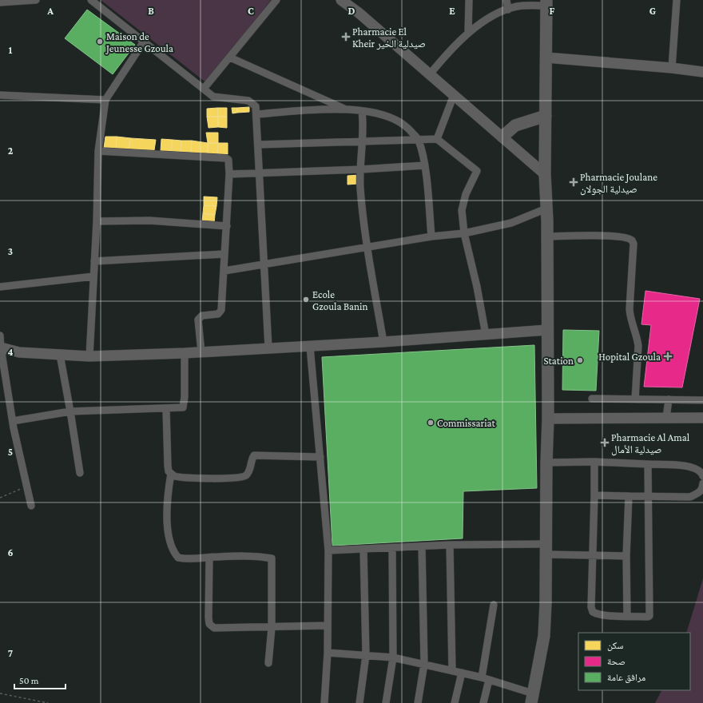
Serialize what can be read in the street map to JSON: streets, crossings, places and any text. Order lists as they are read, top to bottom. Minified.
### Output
{"places":{"health":["Pharmacie El Kheir صيدلية الخير","Pharmacie Joulane صيدلية الجولان","Hopital Gzoula","Pharmacie Al Amal صيدلية الأمال"],"other":["Maison de Jeunesse Gzoula","Ecole Gzoula Banin","Station","Commissariat"]},"legend":["سكن","صحة","مرافق عامة"],"scale_bar":"50 m","grid":{"columns":["A","B","C","D","E","F","G"],"rows":["1","2","3","4","5","6","7"]}}
